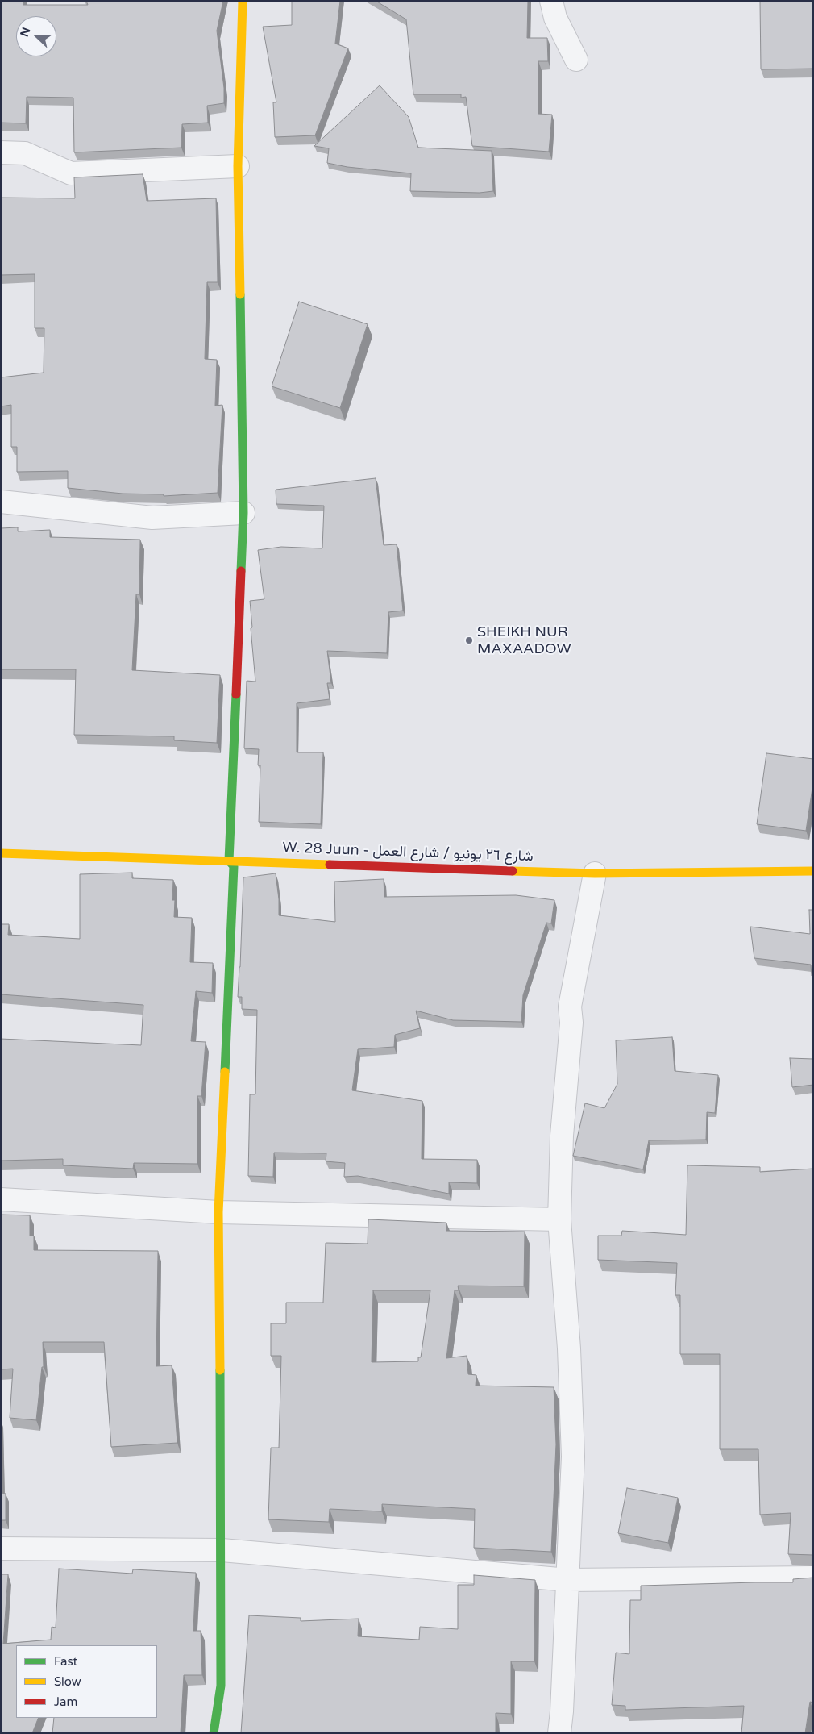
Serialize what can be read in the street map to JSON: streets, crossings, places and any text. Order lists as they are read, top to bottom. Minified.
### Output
{"streets":{"street":["W. 28 Juun - شارع ٢٦ يونيو / شارع العمل"]},"places":["SHEIKH NUR MAXAADOW"],"legend":["Fast","Slow","Jam"],"north":"left"}
